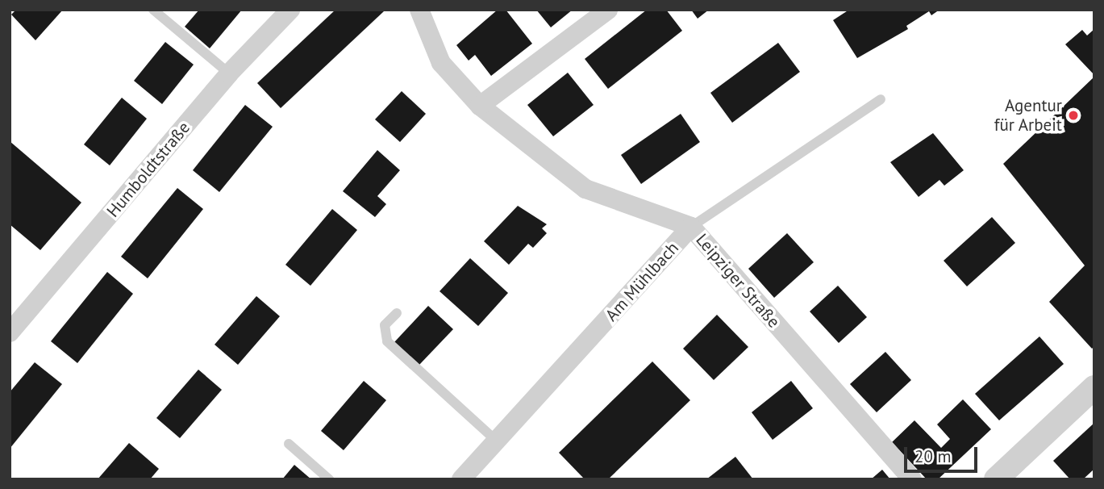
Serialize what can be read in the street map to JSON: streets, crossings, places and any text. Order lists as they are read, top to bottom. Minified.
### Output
{"streets":{"street":["Humboldtstraße","Leipziger Straße","Am Mühlbach"]},"crossings":[["Leipziger Straße","Am Mühlbach"]],"places":["Agentur für Arbeit"],"scale_bar":"20 m"}
